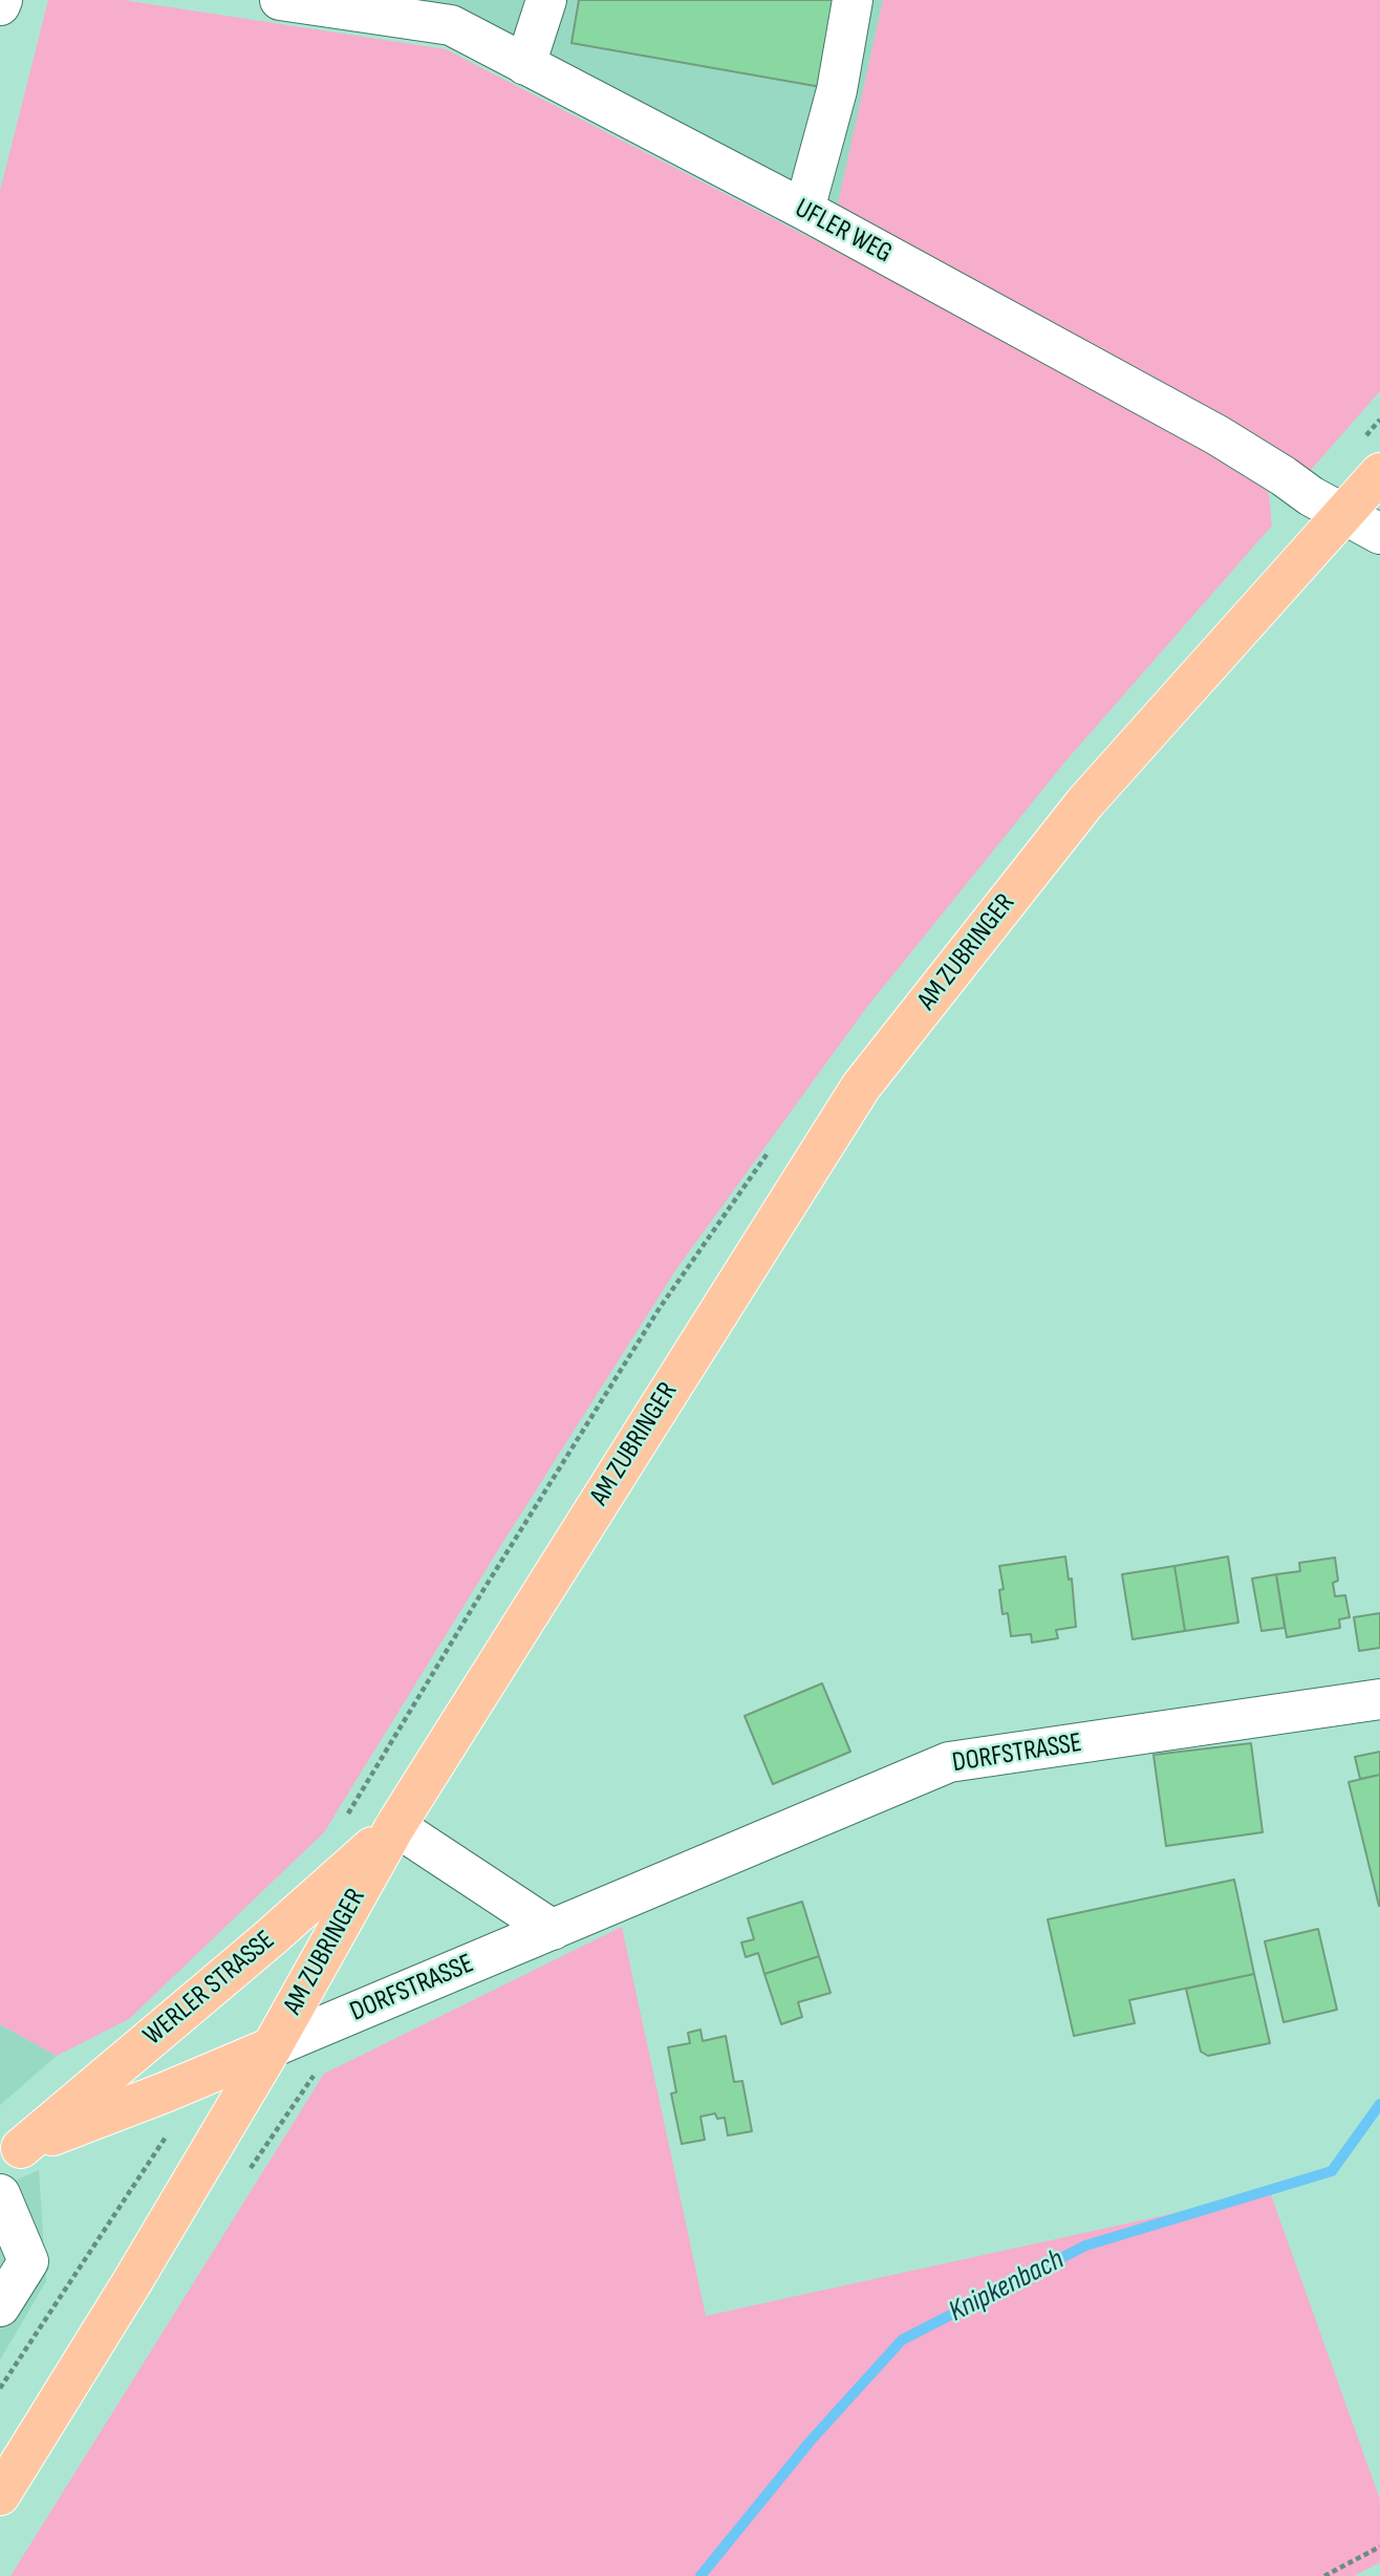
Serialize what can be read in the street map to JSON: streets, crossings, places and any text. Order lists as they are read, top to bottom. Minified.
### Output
{"streets":{"main road":["AM ZUBRINGER","WERLER STRASSE"],"street":["UFLER WEG","DORFSTRASSE"]},"crossings":[["UFLER WEG","AM ZUBRINGER"],["AM ZUBRINGER","DORFSTRASSE"],["AM ZUBRINGER","WERLER STRASSE"],["DORFSTRASSE","WERLER STRASSE"]],"water":["Knipkenbach"]}
